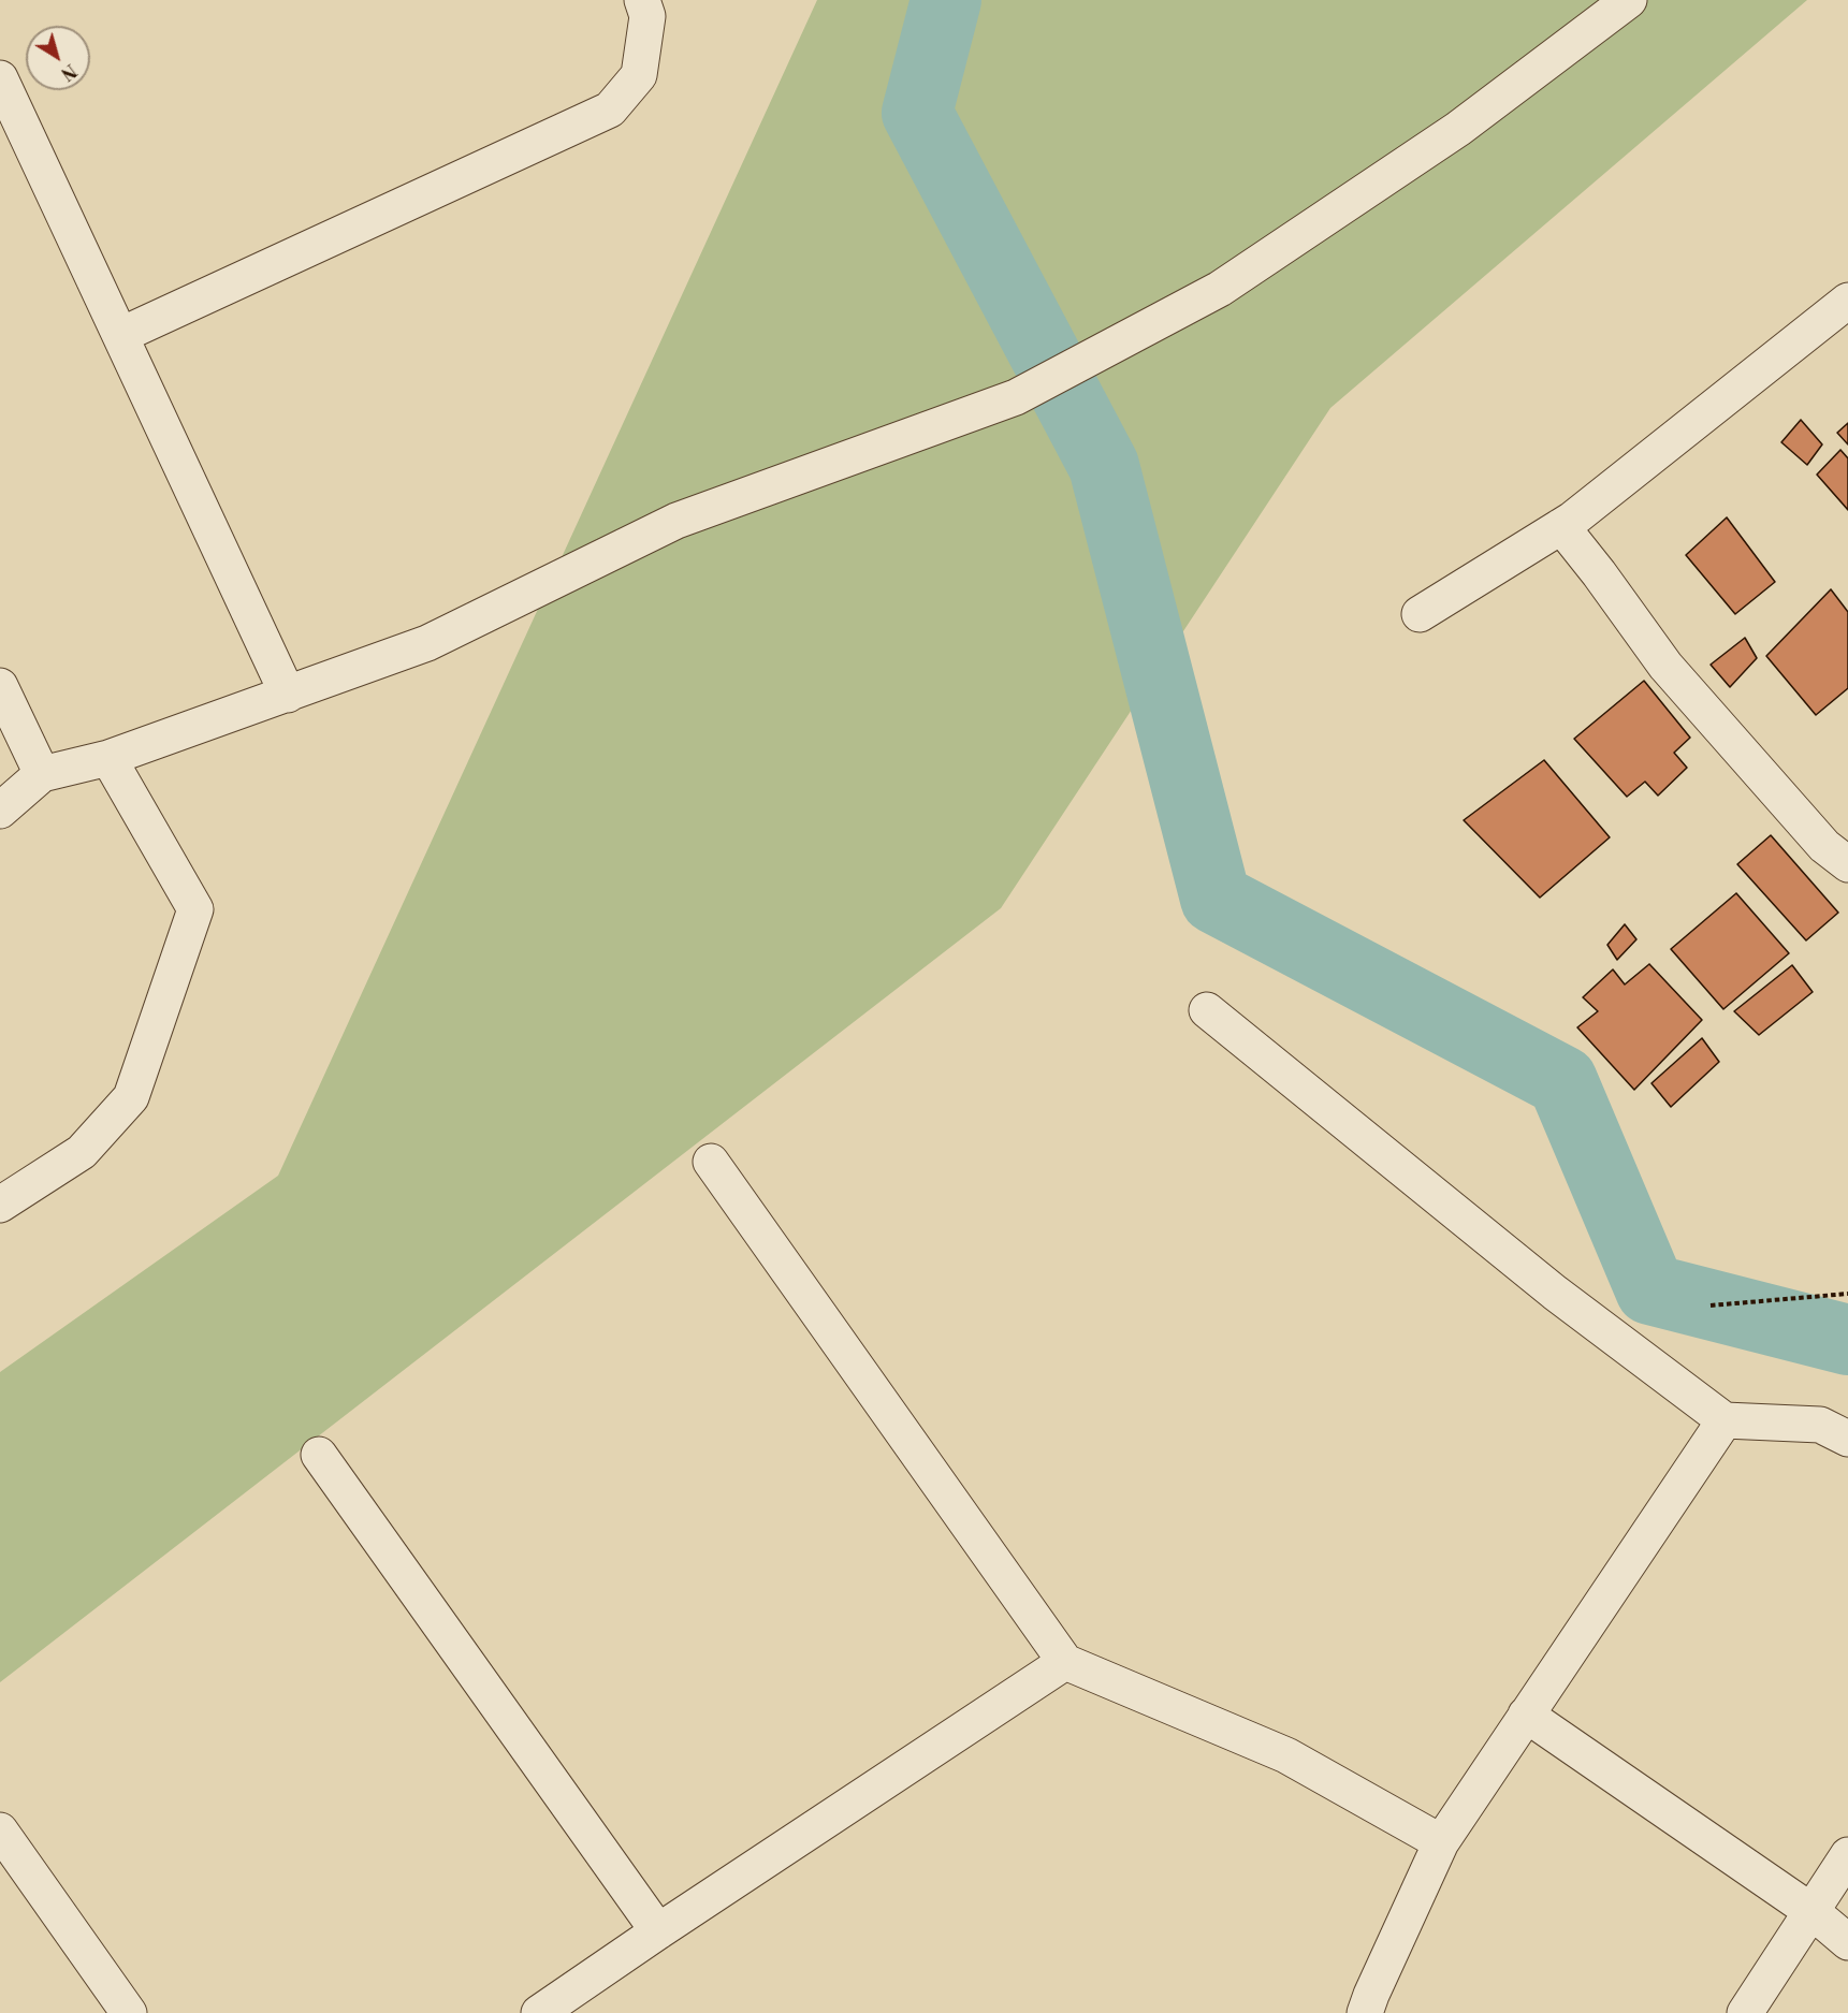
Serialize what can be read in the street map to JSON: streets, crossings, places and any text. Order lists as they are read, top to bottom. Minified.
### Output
{"north":"bottom right"}
